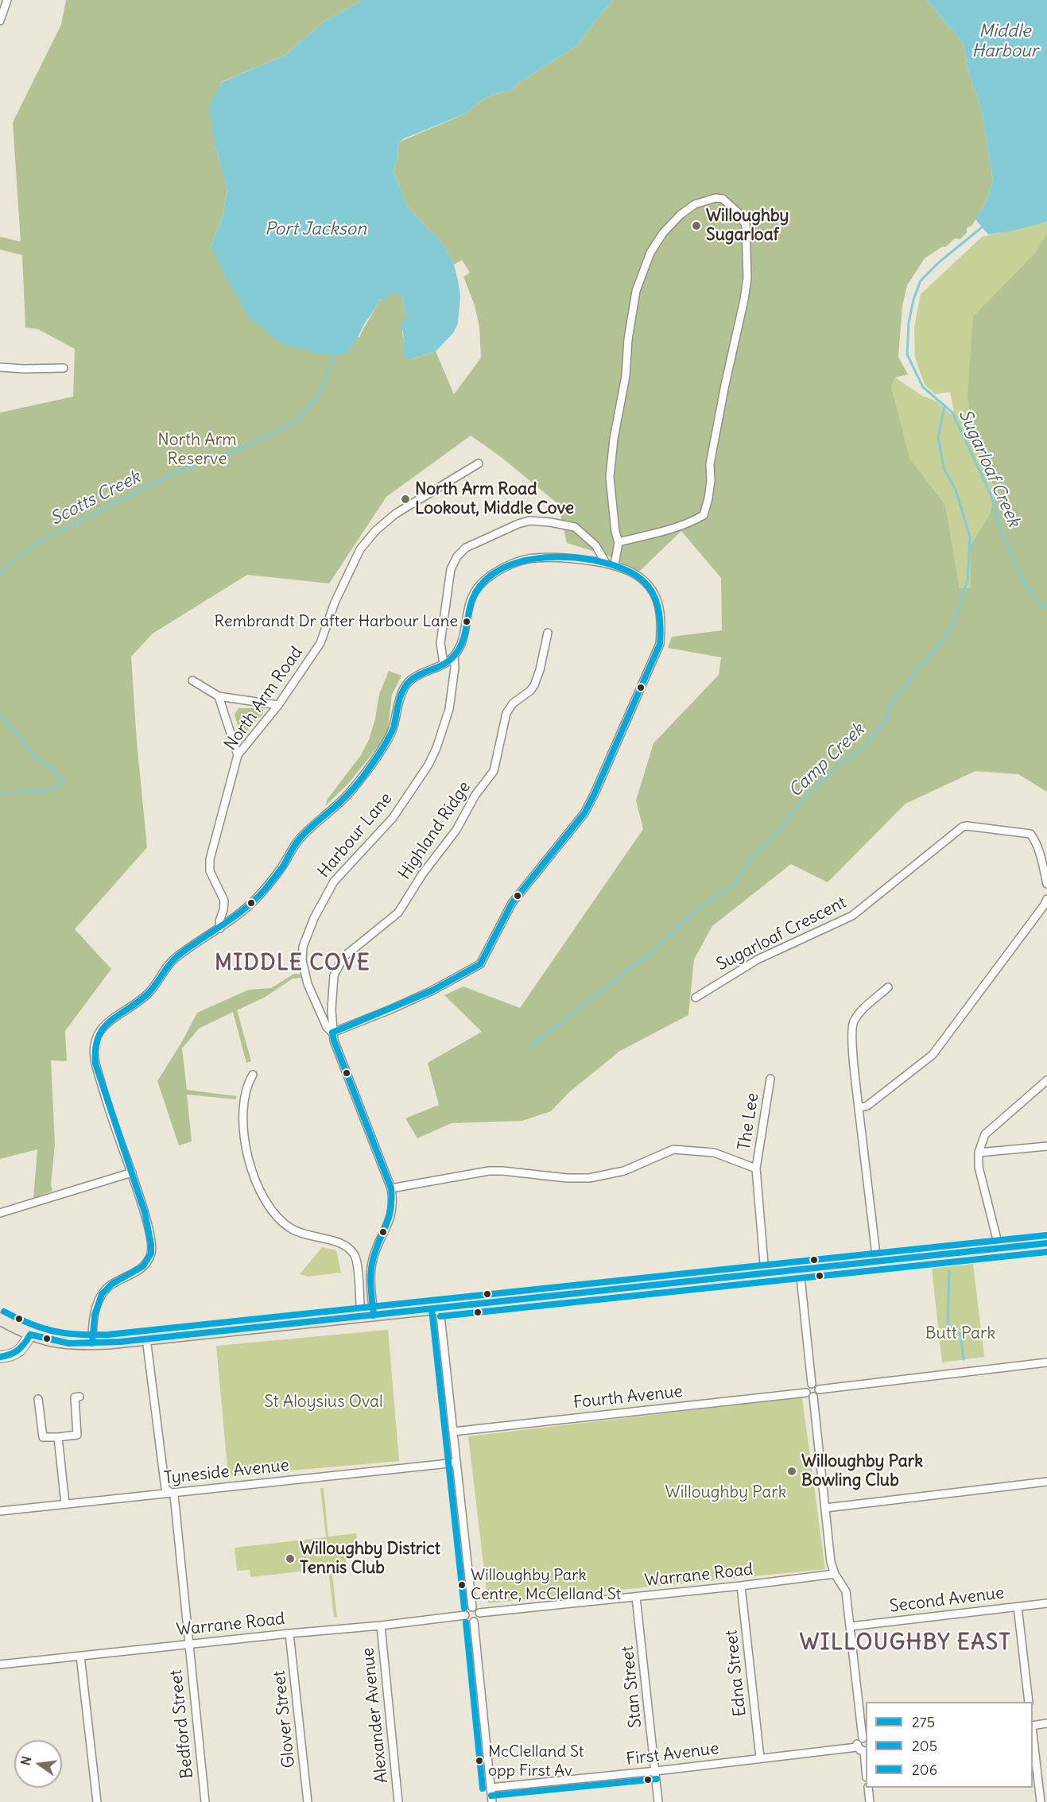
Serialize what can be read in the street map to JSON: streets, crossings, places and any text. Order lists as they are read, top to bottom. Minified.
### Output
{"streets":{"street":["North Arm Road","Highland Ridge","Harbour Lane","Sugarloaf Crescent","The Lee","Fourth Avenue","Tyneside Avenue","Warrane Road","Second Avenue","Edna Street","Stan Street","Alexander Avenue","Glover Street","Bedford Street","First Avenue"]},"crossings":[["Highland Ridge","Harbour Lane"],["Tyneside Avenue","Bedford Street"],["Warrane Road","Edna Street"],["Warrane Road","Stan Street"],["Warrane Road","Alexander Avenue"],["Warrane Road","Glover Street"],["Warrane Road","Bedford Street"],["Edna Street","First Avenue"],["Stan Street","First Avenue"]],"districts":["MIDDLE COVE","WILLOUGHBY EAST"],"water":["Middle Harbour","Port Jackson","Sugarloaf Creek","Scotts Creek","Camp Creek"],"parks":["North Arm Reserve","Butt Park","St Aloysius Oval","Willoughby Park"],"places":["Willoughby Sugarloaf","North Arm Road Lookout, Middle Cove","Rembrandt Dr after Harbour Lane","Willoughby Park Bowling Club","Willoughby District Tennis Club","Willoughby Park Centre, McClelland St","McClelland St opp First Av"],"lines":["transit line 275","transit line 206","transit line 205"],"legend":["275","205","206"],"north":"left"}
